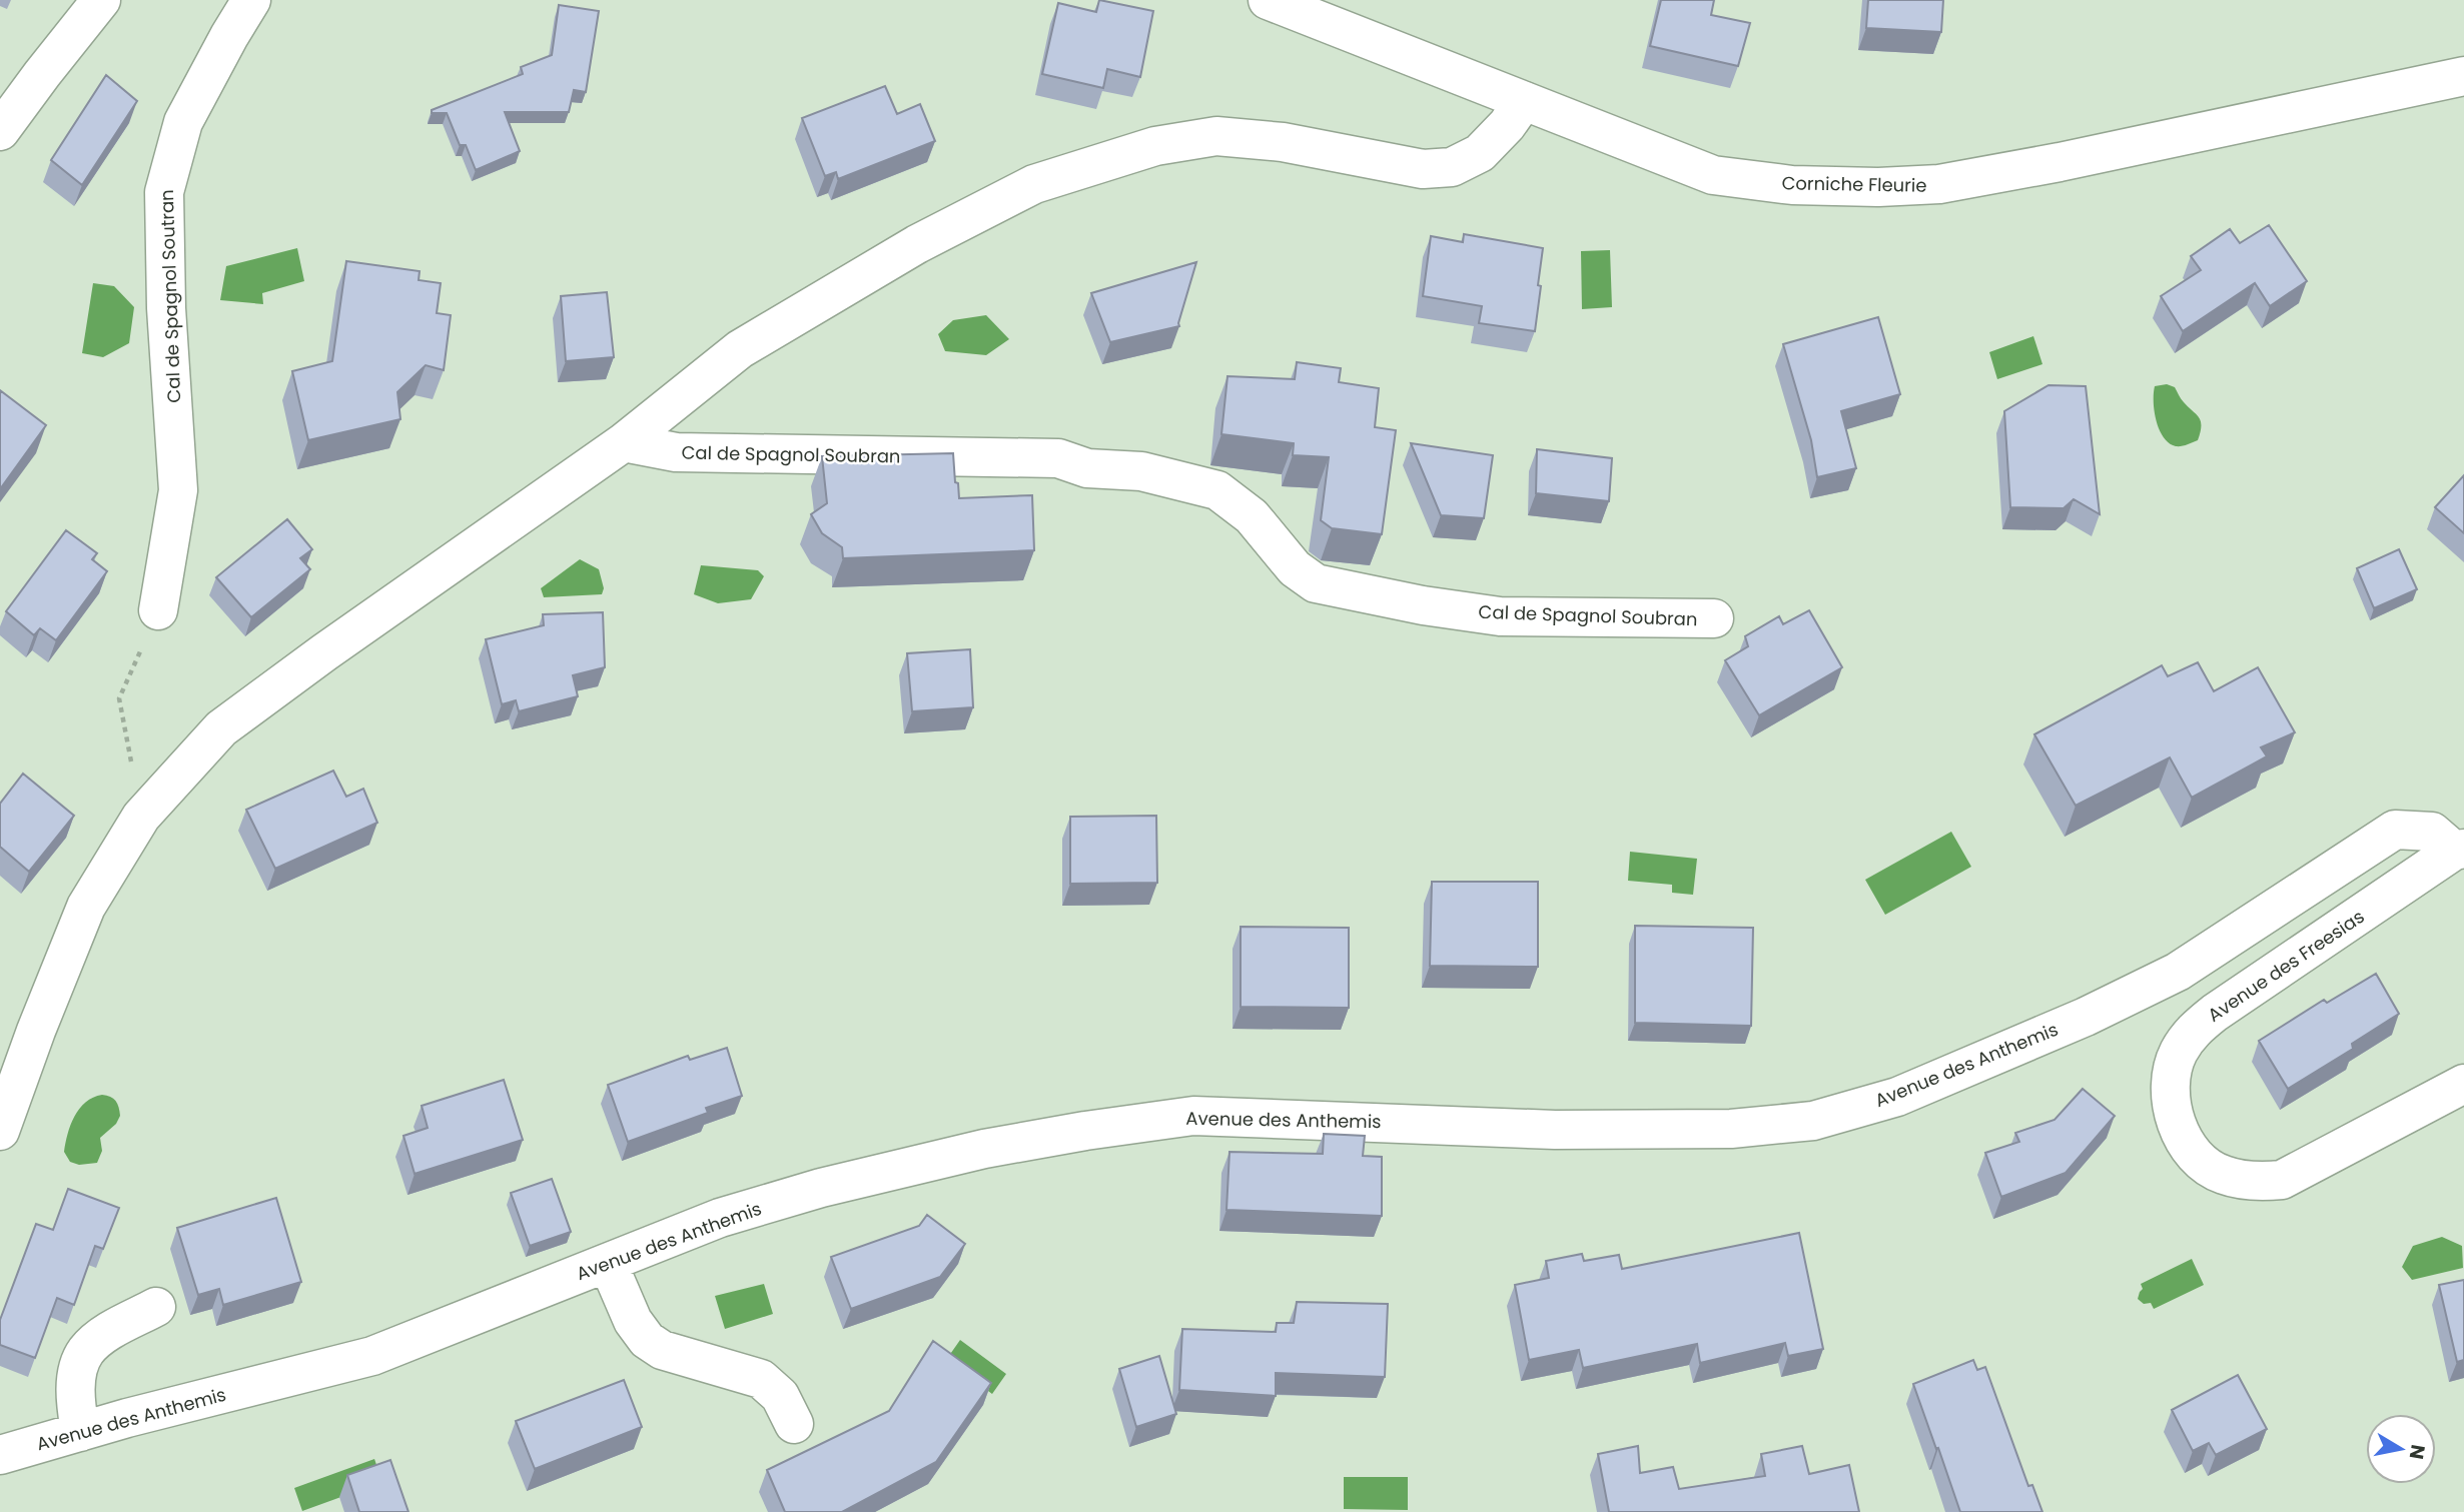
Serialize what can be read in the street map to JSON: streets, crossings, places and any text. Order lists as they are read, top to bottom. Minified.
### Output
{"streets":{"street":["Corniche Fleurie","Cal de Spagnol Soutran","Cal de Spagnol Soubran","Avenue des Freesias","Avenue des Anthemis"]},"crossings":[["Avenue des Freesias","Avenue des Anthemis"]],"north":"right"}
